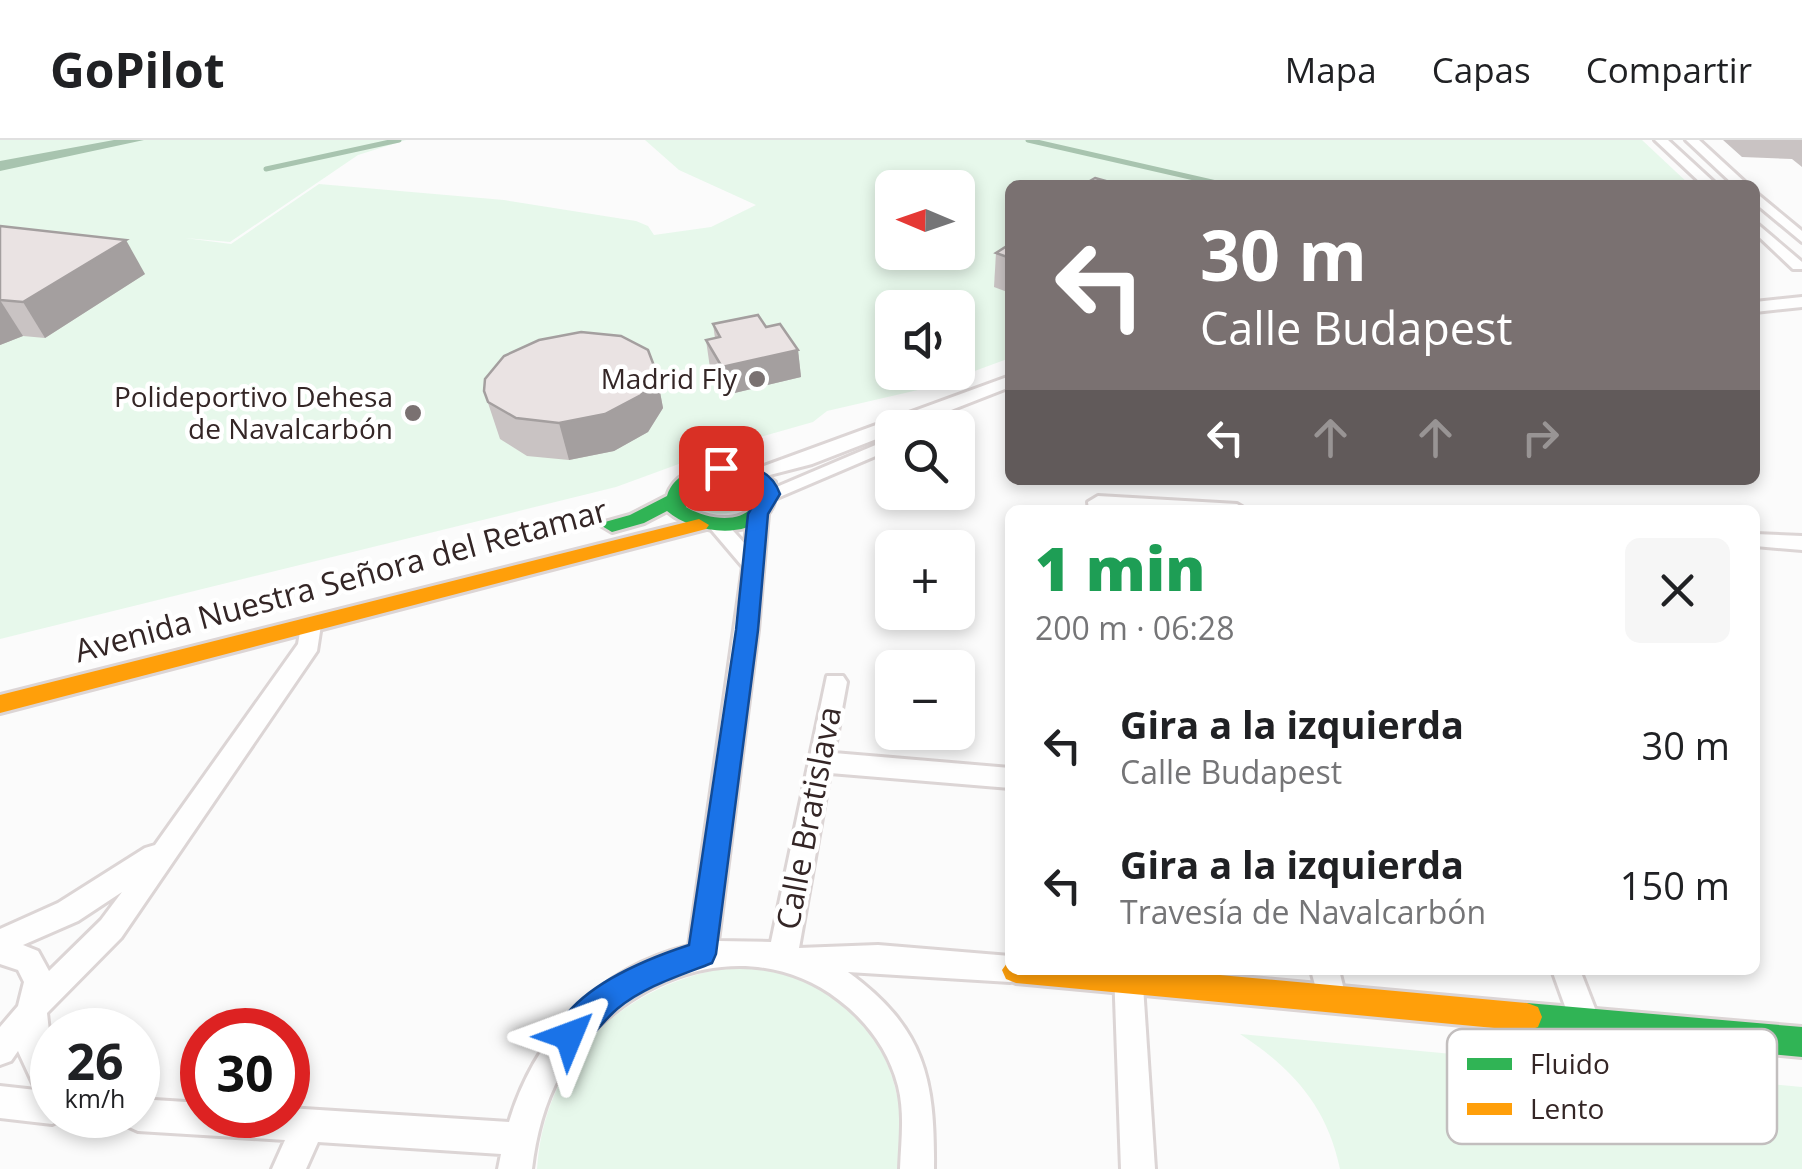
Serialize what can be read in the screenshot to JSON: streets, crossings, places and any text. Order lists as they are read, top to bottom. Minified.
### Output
{"streets":{"street":["Avenida Nuestra Señora del Retamar","Calle Bratislava"]},"places":["Madrid Fly","Polideportivo Dehesa de Navalcarbón"],"legend":["Fluido","Lento"],"north":"left","page":{"header":"GoPilot","nav":["Mapa","Capas","Compartir"],"map_buttons":["+","−"],"turn":["30 m","Calle Budapest"],"heading":["1 min","200 m · 06:28"],"list":[{"name":"Gira a la izquierda","note":"Calle Budapest","value":"30 m"},{"name":"Gira a la izquierda","note":"Travesía de Navalcarbón","value":"150 m"}],"speed":"26 km/h","limit":"30"}}
